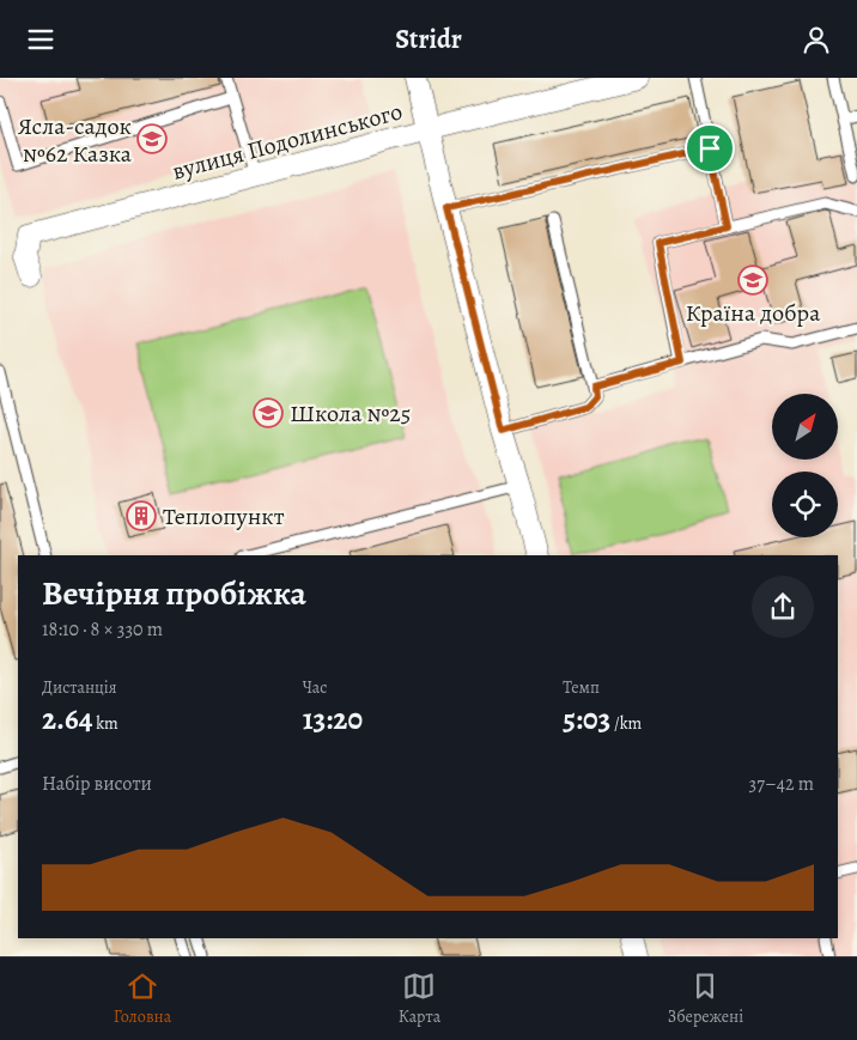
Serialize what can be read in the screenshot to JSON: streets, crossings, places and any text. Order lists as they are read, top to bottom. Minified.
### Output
{"streets":{"street":["вулиця Подолинського"]},"places":{"school or university":["Ясла-садок №62 Казка","Країна добра","Школа №25"],"building":["Теплопункт"]},"north":"top right","page":{"header":"Stridr","heading":["Вечірня пробіжка","18:10 · 8 × 330 m"],"stats":[["Дистанція","2.64 km"],["Час","13:20"],["Темп","5:03 /km"]],"chart":["Набір висоти","37–42 m"],"tabs":["Головна","Карта","Збережені"]}}
